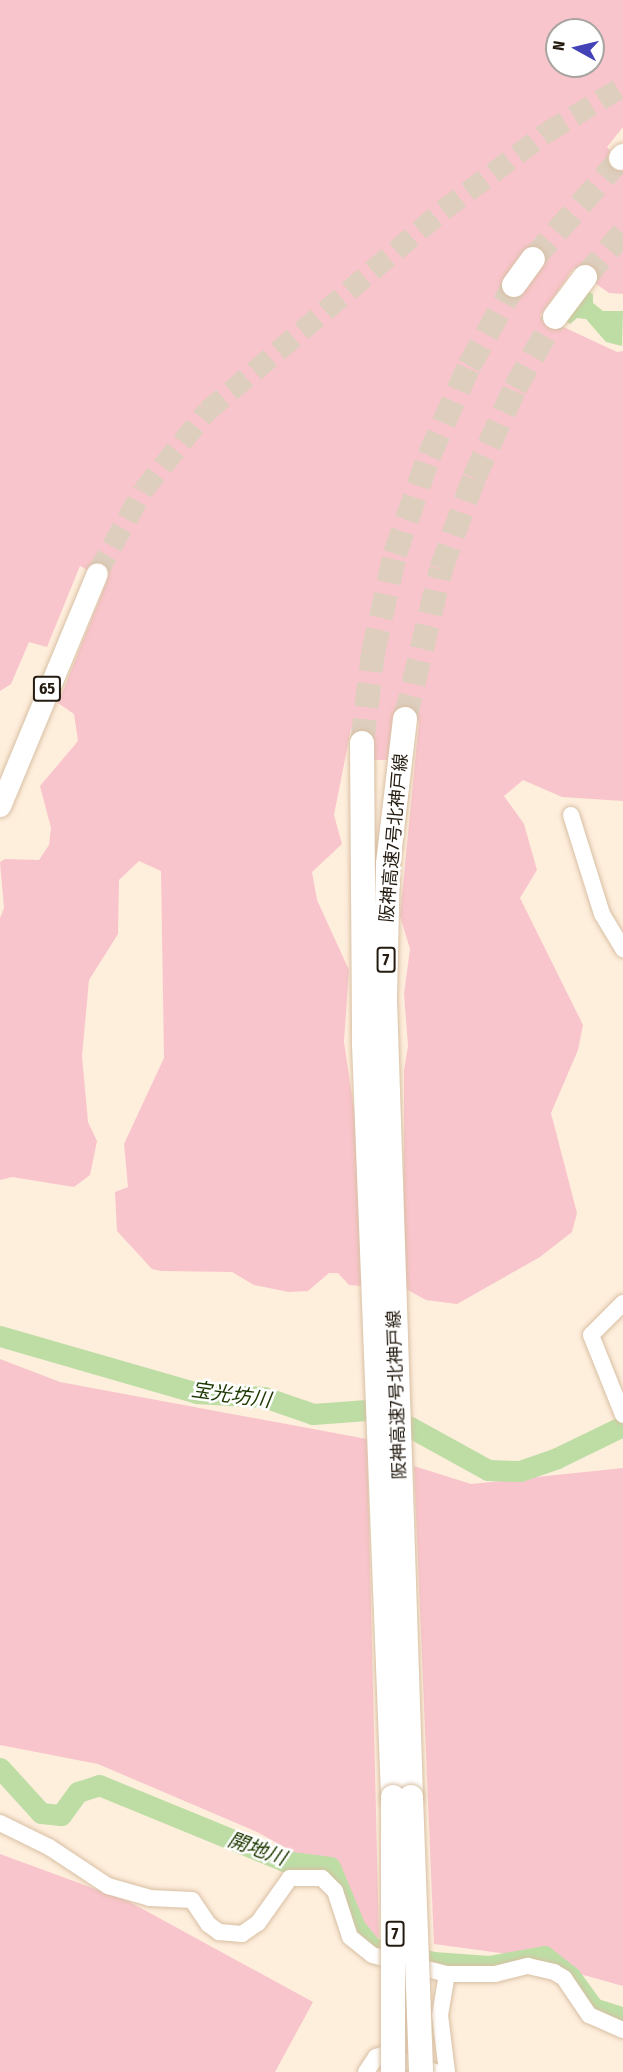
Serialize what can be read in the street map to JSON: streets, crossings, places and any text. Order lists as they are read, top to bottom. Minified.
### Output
{"streets":{"highway":["阪神高速7号北神戸線","7"],"main road":["65"]},"water":["宝光坊川","開地川"],"north":"left"}
